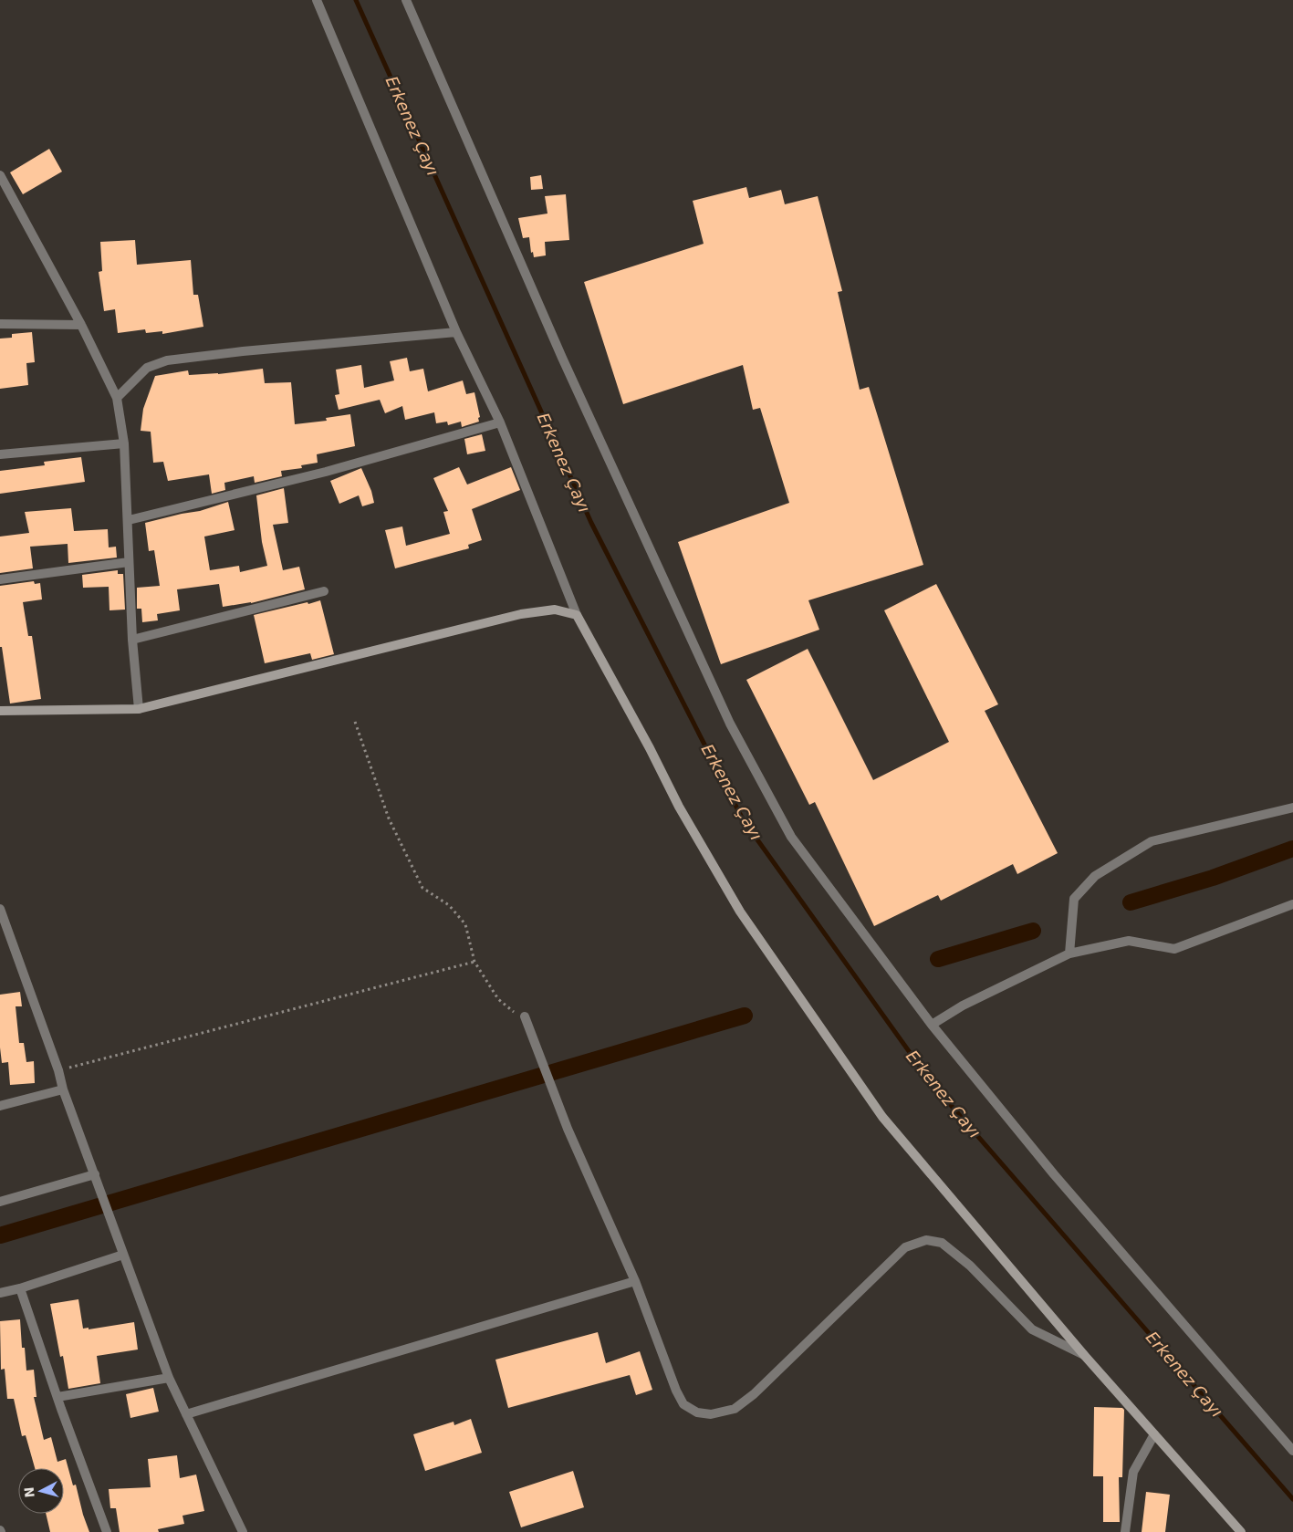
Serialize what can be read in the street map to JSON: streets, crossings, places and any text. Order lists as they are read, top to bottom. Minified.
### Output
{"water":["Erkenez Çayı"],"north":"left"}
